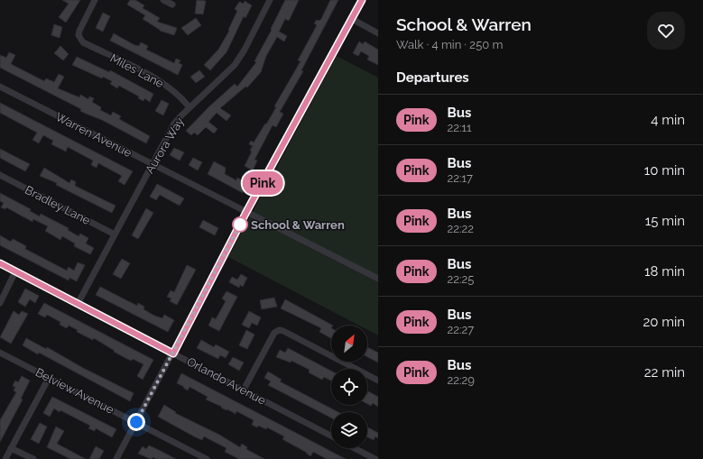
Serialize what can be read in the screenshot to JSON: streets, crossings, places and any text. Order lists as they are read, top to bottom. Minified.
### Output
{"streets":{"street":["Miles Lane","Warren Avenue","Aurora Way","Bradley Lane","Orlando Avenue","Belview Avenue"]},"crossings":[["Miles Lane","Aurora Way"],["Warren Avenue","Aurora Way"],["Aurora Way","Bradley Lane"],["Aurora Way","Orlando Avenue"]],"places":["School & Warren"],"lines":["bus line Pink"],"north":"top right","page":{"on_map":"Pink","heading":[["School & Warren","Walk · 4 min · 250 m"],"Departures"],"list":[{"mark":"Pink","name":"Bus","note":"22:11","value":"4 min"},{"mark":"Pink","name":"Bus","note":"22:17","value":"10 min"},{"mark":"Pink","name":"Bus","note":"22:22","value":"15 min"},{"mark":"Pink","name":"Bus","note":"22:25","value":"18 min"},{"mark":"Pink","name":"Bus","note":"22:27","value":"20 min"},{"mark":"Pink","name":"Bus","note":"22:29","value":"22 min"}]}}
